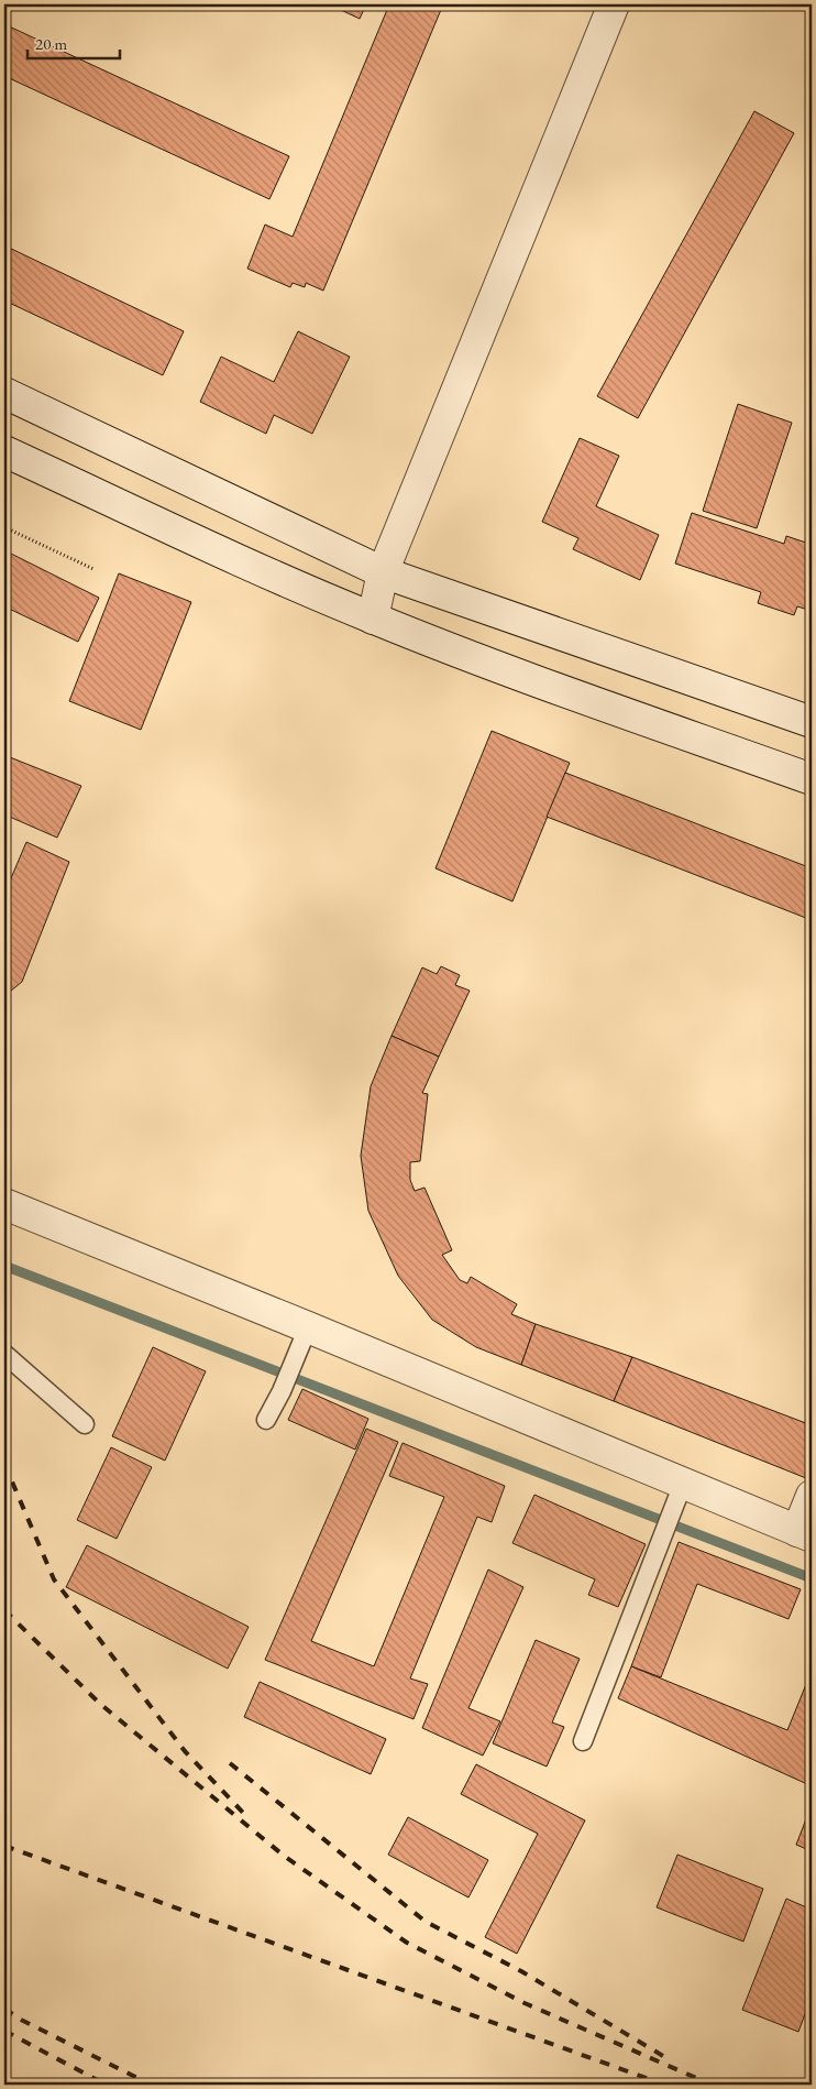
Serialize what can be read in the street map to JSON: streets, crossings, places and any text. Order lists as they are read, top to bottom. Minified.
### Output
{"scale_bar":"20 m"}
